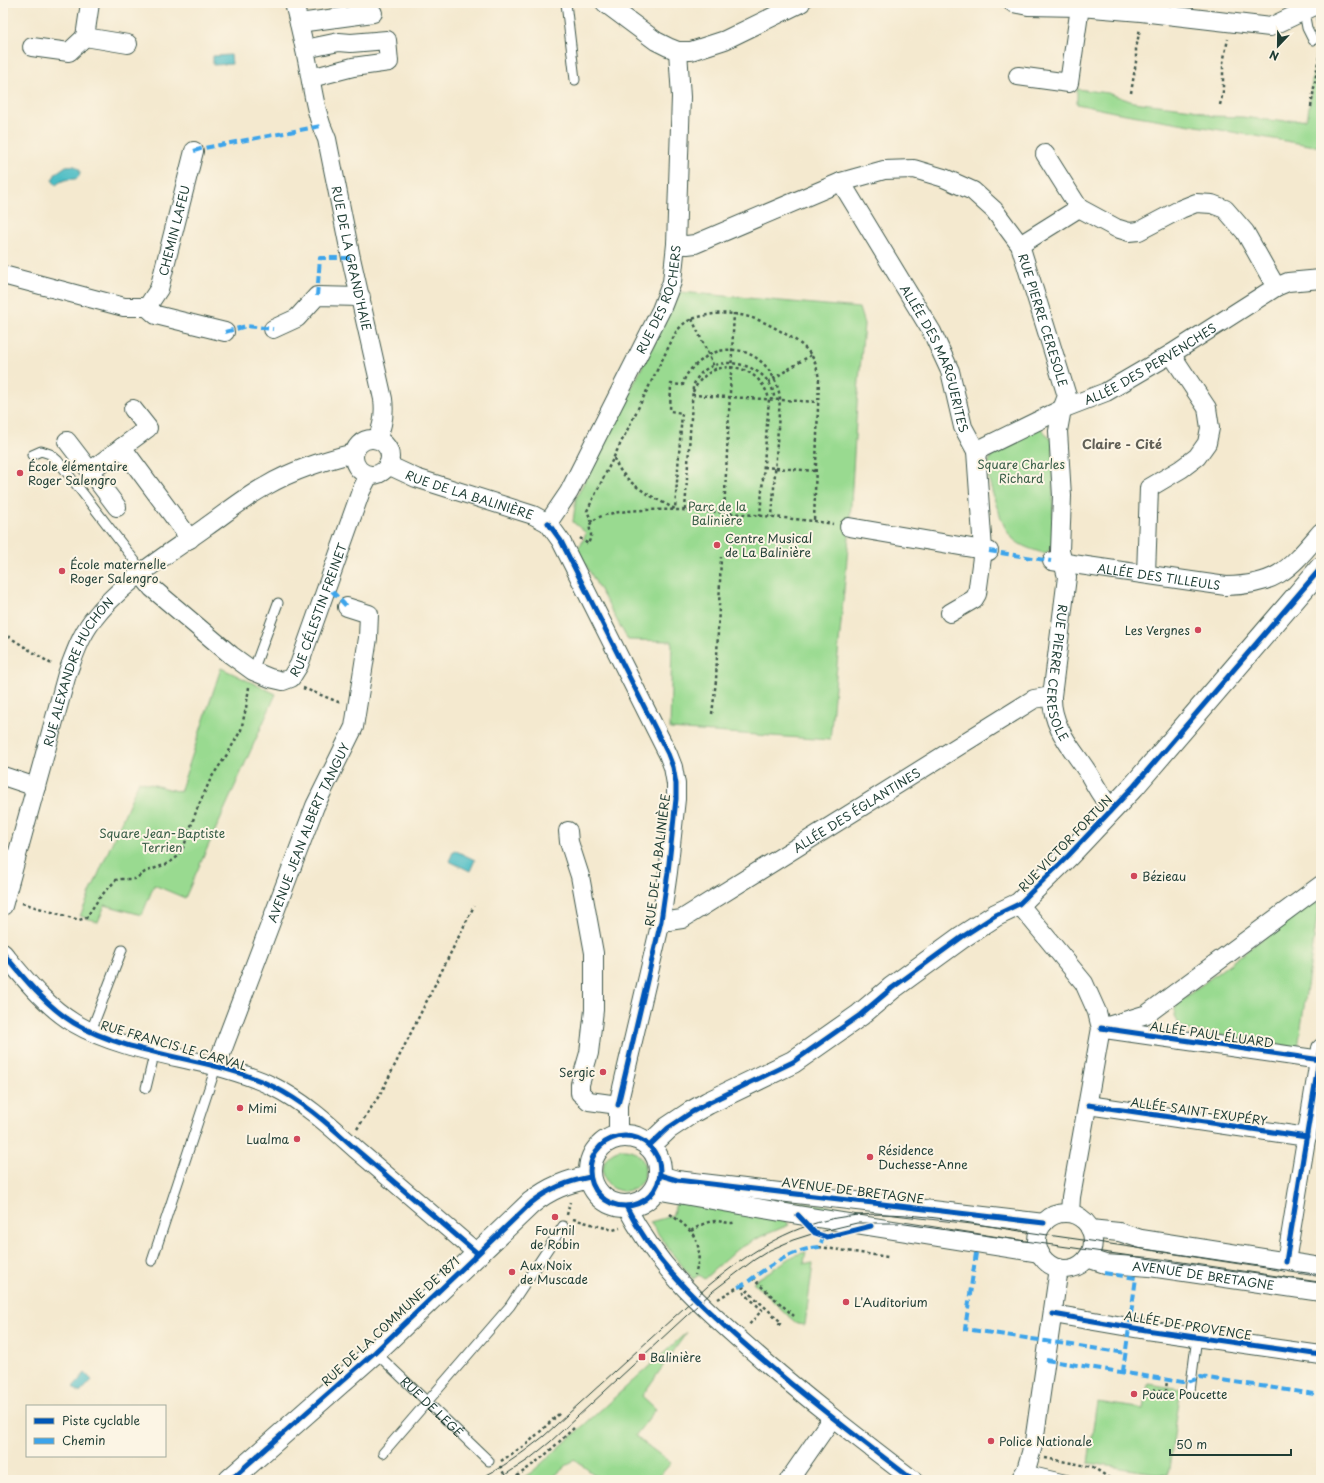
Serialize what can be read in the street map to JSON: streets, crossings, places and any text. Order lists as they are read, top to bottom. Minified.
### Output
{"streets":{"street":["CHEMIN LAFEU","RUE DE LA GRAND'HAIE","RUE DES ROCHERS","RUE PIERRE CERESOLE","ALLÉE DES MARGUERITES","ALLÉE DES PERVENCHES","RUE DE LA BALINIÈRE","ALLÉE DES TILLEULS","RUE CÉLESTIN FREINET","RUE ALEXANDRE HUCHON","ALLÉE DES ÉGLANTINES","AVENUE JEAN ALBERT TANGUY","RUE VICTOR FORTUN","ALLÉE PAUL ÉLUARD","RUE FRANCIS LE CARVAL","ALLÉE SAINT-EXUPÉRY","AVENUE DE BRETAGNE","RUE DE LA COMMUNE DE 1871","ALLÉE DE PROVENCE"],"lane":["RUE DE LEGÉ"]},"crossings":[["RUE DE LA GRAND'HAIE","RUE DE LA BALINIÈRE"],["RUE DE LA GRAND'HAIE","RUE CÉLESTIN FREINET"],["RUE DE LA GRAND'HAIE","RUE ALEXANDRE HUCHON"],["RUE DES ROCHERS","RUE PIERRE CERESOLE"],["RUE DES ROCHERS","RUE DE LA BALINIÈRE"],["RUE PIERRE CERESOLE","ALLÉE DES MARGUERITES"],["RUE PIERRE CERESOLE","ALLÉE DES PERVENCHES"],["RUE PIERRE CERESOLE","ALLÉE DES TILLEULS"],["RUE PIERRE CERESOLE","ALLÉE DES ÉGLANTINES"],["RUE PIERRE CERESOLE","RUE VICTOR FORTUN"],["ALLÉE DES MARGUERITES","ALLÉE DES PERVENCHES"],["RUE DE LA BALINIÈRE","RUE CÉLESTIN FREINET"],["RUE DE LA BALINIÈRE","RUE ALEXANDRE HUCHON"],["RUE DE LA BALINIÈRE","ALLÉE DES ÉGLANTINES"],["RUE DE LA BALINIÈRE","RUE VICTOR FORTUN"],["RUE DE LA BALINIÈRE","AVENUE DE BRETAGNE"],["RUE DE LA BALINIÈRE","RUE DE LA COMMUNE DE 1871"],["RUE CÉLESTIN FREINET","RUE ALEXANDRE HUCHON"],["AVENUE JEAN ALBERT TANGUY","RUE FRANCIS LE CARVAL"],["RUE VICTOR FORTUN","AVENUE DE BRETAGNE"],["RUE VICTOR FORTUN","RUE DE LA COMMUNE DE 1871"],["RUE FRANCIS LE CARVAL","RUE DE LA COMMUNE DE 1871"],["AVENUE DE BRETAGNE","RUE DE LA COMMUNE DE 1871"],["RUE DE LA COMMUNE DE 1871","RUE DE LEGÉ"]],"districts":["Claire - Cité"],"parks":["Square Charles Richard","Parc de la Balinière","Square Jean-Baptiste Terrien"],"places":{"other":["École élémentaire Roger Salengro","Centre Musical de La Balinière","École maternelle Roger Salengro","Les Vergnes","Bézieau","Sergic","Mimi","Lualma","Résidence Duchesse-Anne","Fournil de Robin","Aux Noix de Muscade","L'Auditorium","Pouce Poucette","Police Nationale"],"transit":["Balinière"]},"legend":["Piste cyclable","Chemin"],"scale_bar":"50 m","north":"bottom"}
